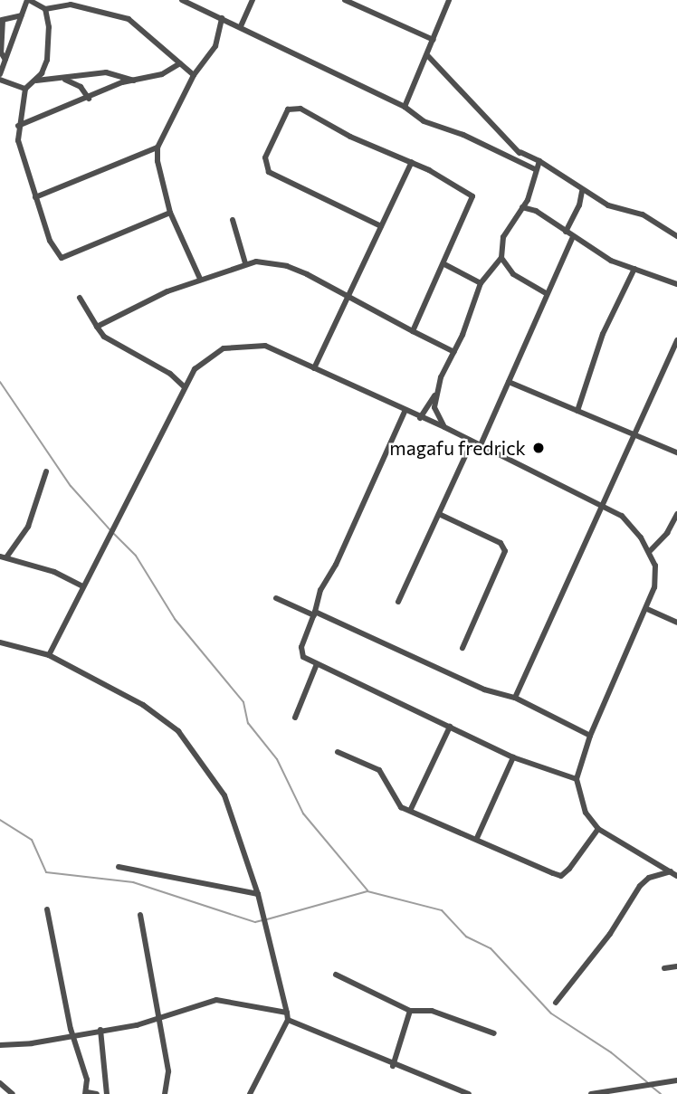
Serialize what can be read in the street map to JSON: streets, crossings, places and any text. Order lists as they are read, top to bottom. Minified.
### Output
{"places":["magafu fredrick"]}
